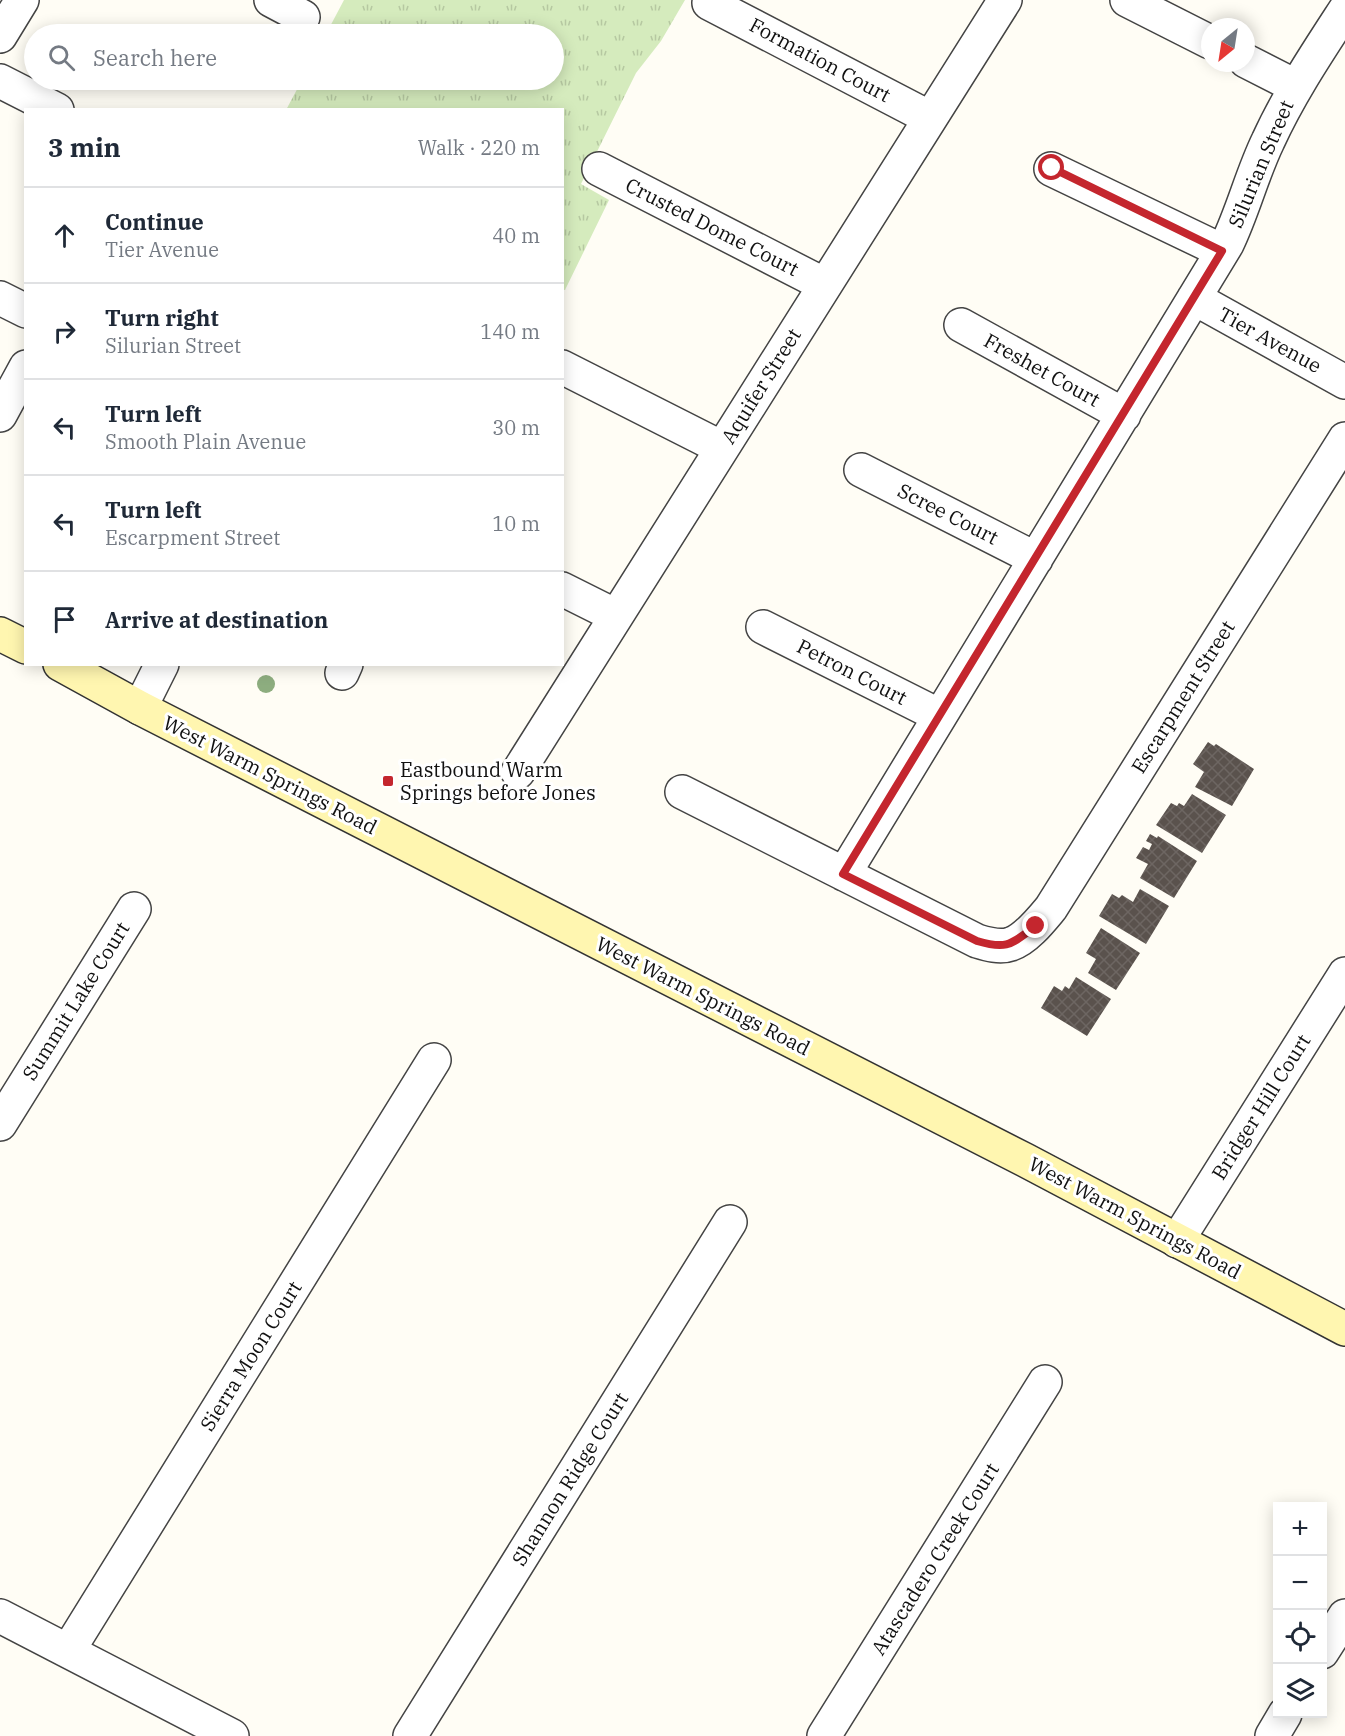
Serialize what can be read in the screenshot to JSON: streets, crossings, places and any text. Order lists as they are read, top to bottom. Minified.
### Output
{"streets":{"main road":["West Warm Springs Road"],"street":["Formation Court","Silurian Street","Crusted Dome Court","Tier Avenue","Freshet Court","Aquifer Street","Scree Court","Petron Court","Escarpment Street","Summit Lake Court","Bridger Hill Court","Sierra Moon Court","Shannon Ridge Court","Atascadero Creek Court"]},"crossings":[["Formation Court","Aquifer Street"],["Silurian Street","Tier Avenue"],["Silurian Street","Freshet Court"],["Silurian Street","Scree Court"],["Silurian Street","Petron Court"],["Silurian Street","Escarpment Street"],["Crusted Dome Court","Aquifer Street"],["West Warm Springs Road","Bridger Hill Court"]],"places":{"transit":["Eastbound Warm Springs before Jones"]},"north":"bottom left","page":{"search":"Search here","heading":["3 min","Walk · 220 m"],"list":[["Continue","Tier Avenue","40 m"],["Turn right","Silurian Street","140 m"],["Turn left","Smooth Plain Avenue","30 m"],["Turn left","Escarpment Street","10 m"],"Arrive at destination"],"map_buttons":["+","−"]}}
